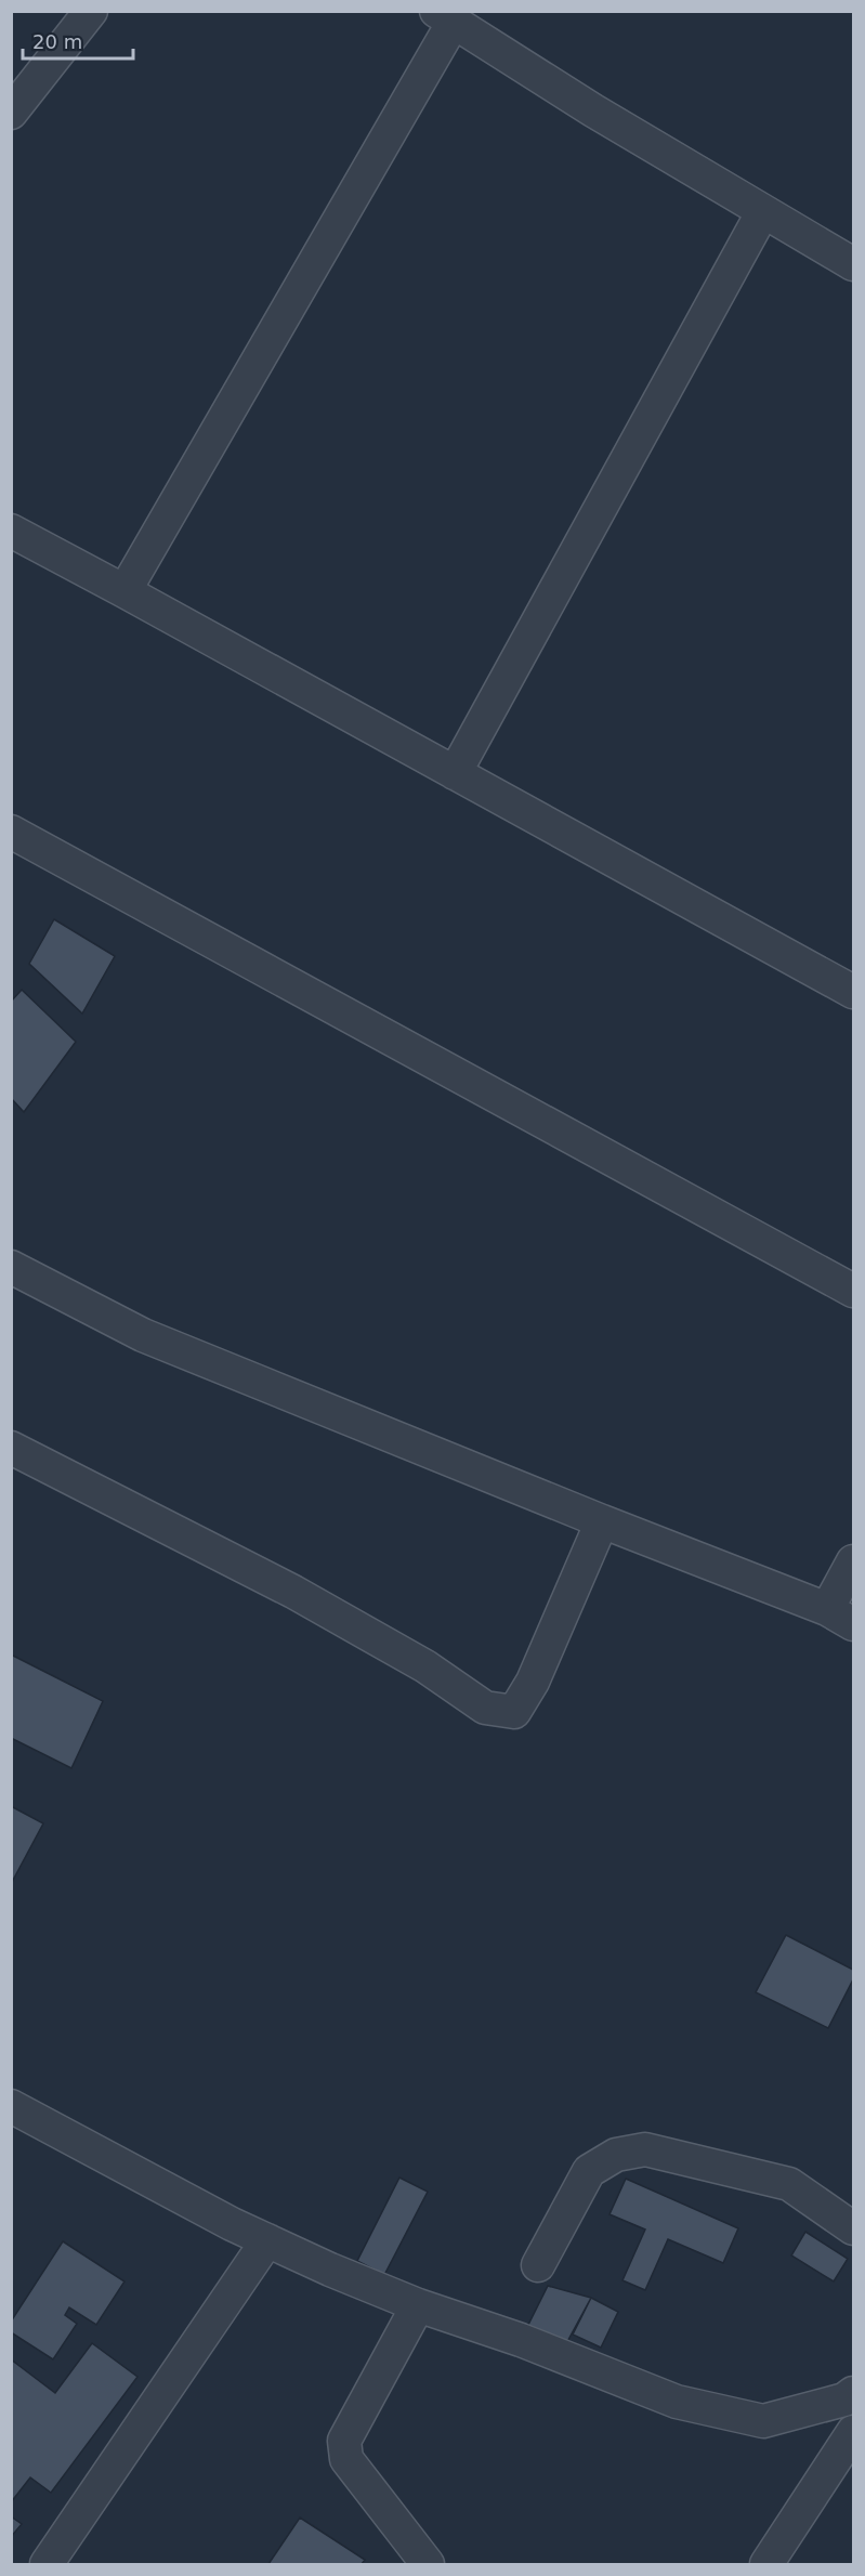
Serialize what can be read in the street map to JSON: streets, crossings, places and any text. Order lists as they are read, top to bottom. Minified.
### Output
{"scale_bar":"20 m"}
